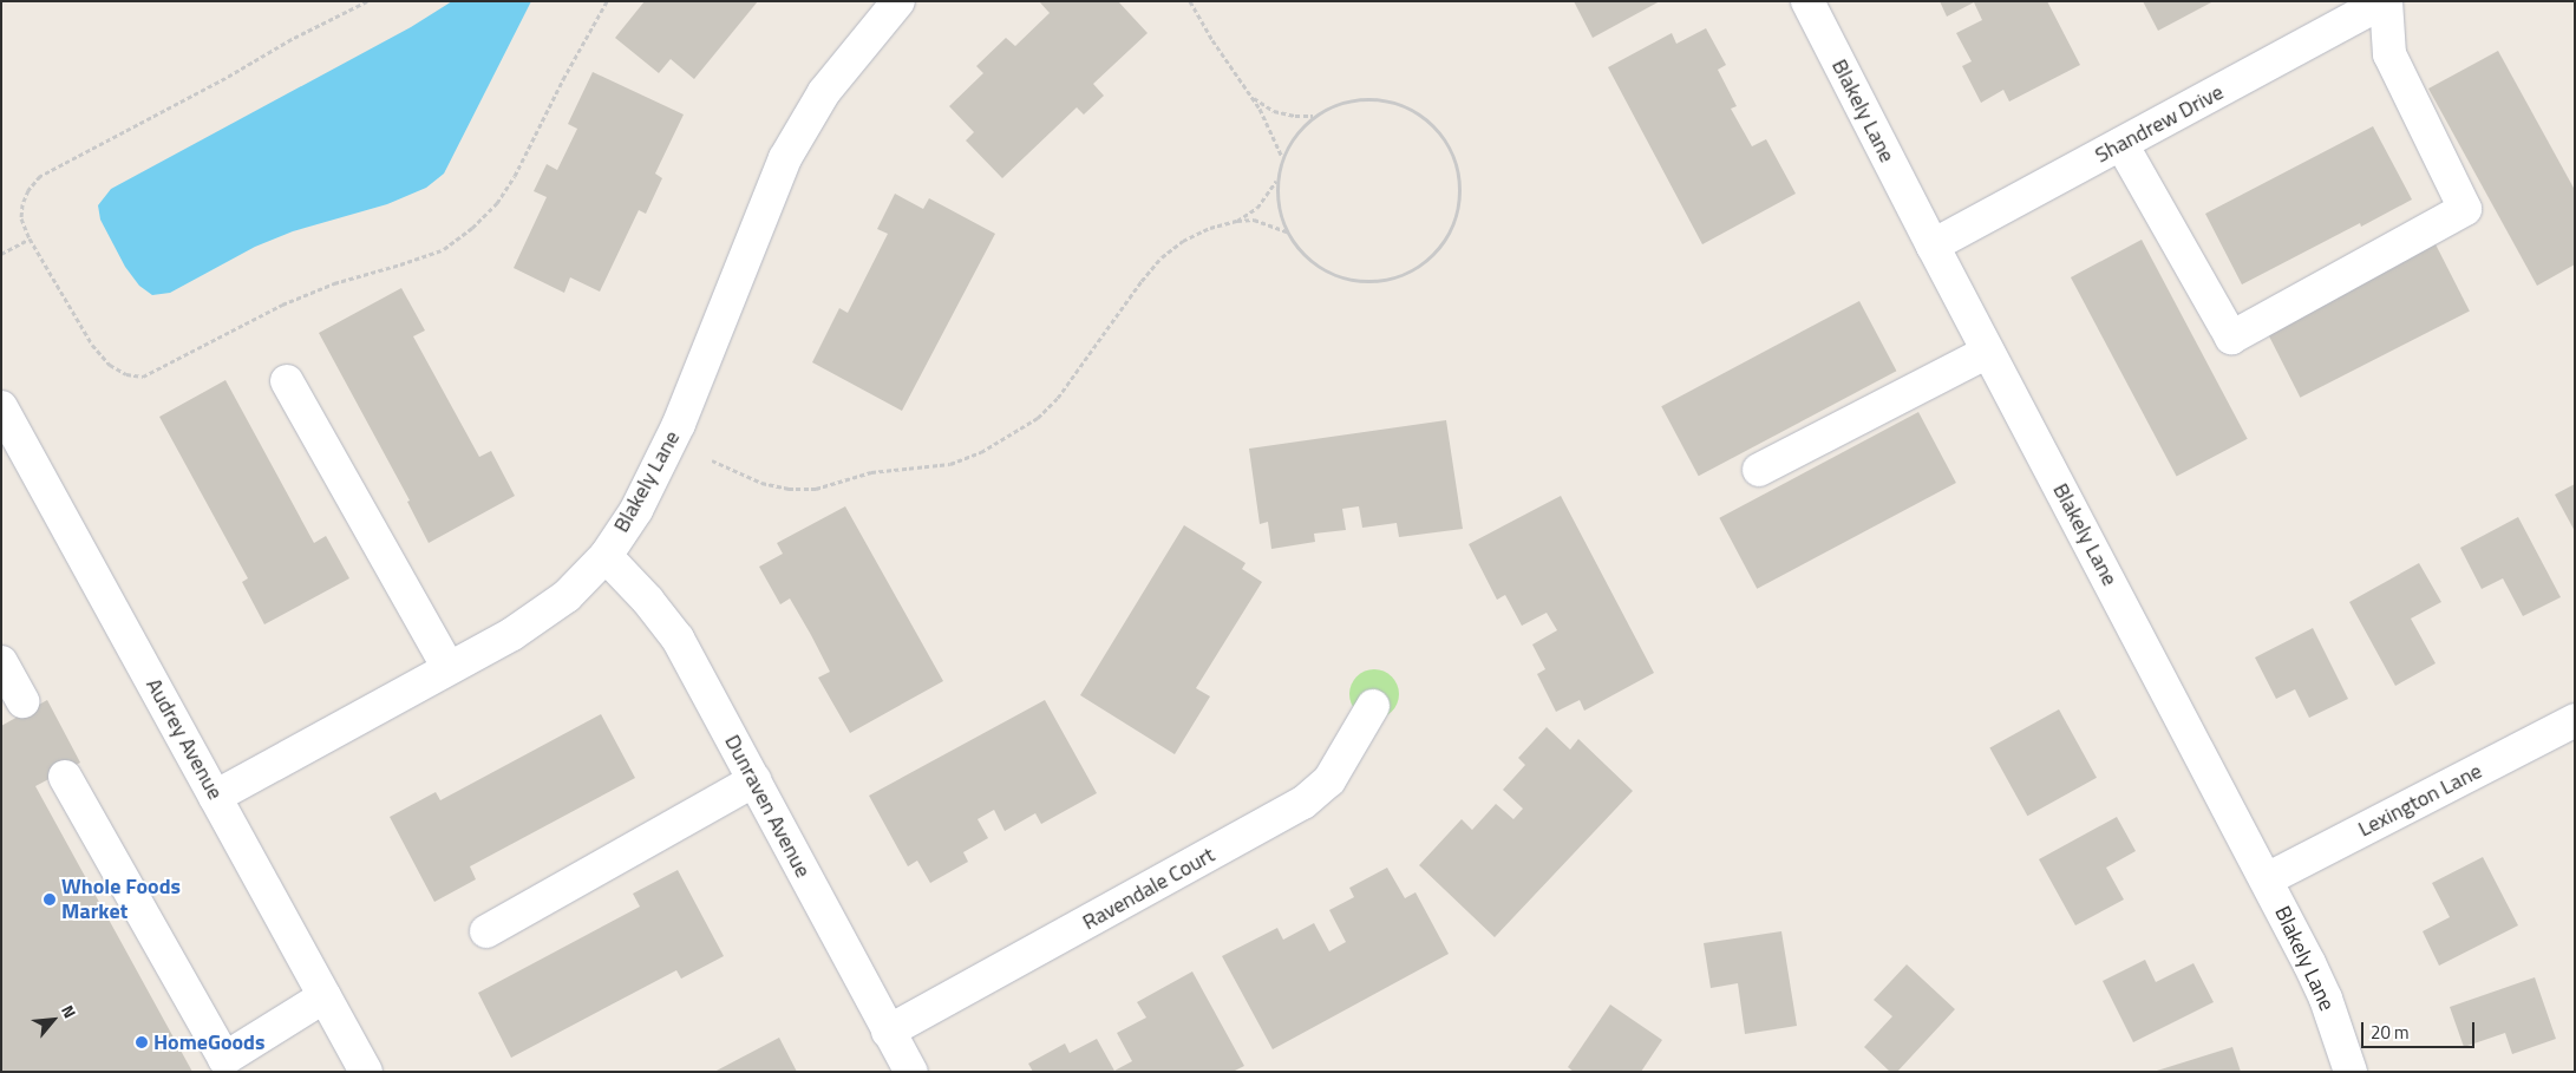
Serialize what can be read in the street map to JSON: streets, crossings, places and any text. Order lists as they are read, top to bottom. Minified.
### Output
{"streets":{"street":["Blakely Lane","Shandrew Drive","Audrey Avenue","Lexington Lane","Dunraven Avenue","Ravendale Court"]},"crossings":[["Blakely Lane","Shandrew Drive"],["Blakely Lane","Audrey Avenue"],["Blakely Lane","Lexington Lane"],["Blakely Lane","Dunraven Avenue"],["Dunraven Avenue","Ravendale Court"]],"places":["Whole Foods Market","HomeGoods"],"scale_bar":"20 m","north":"top right"}
